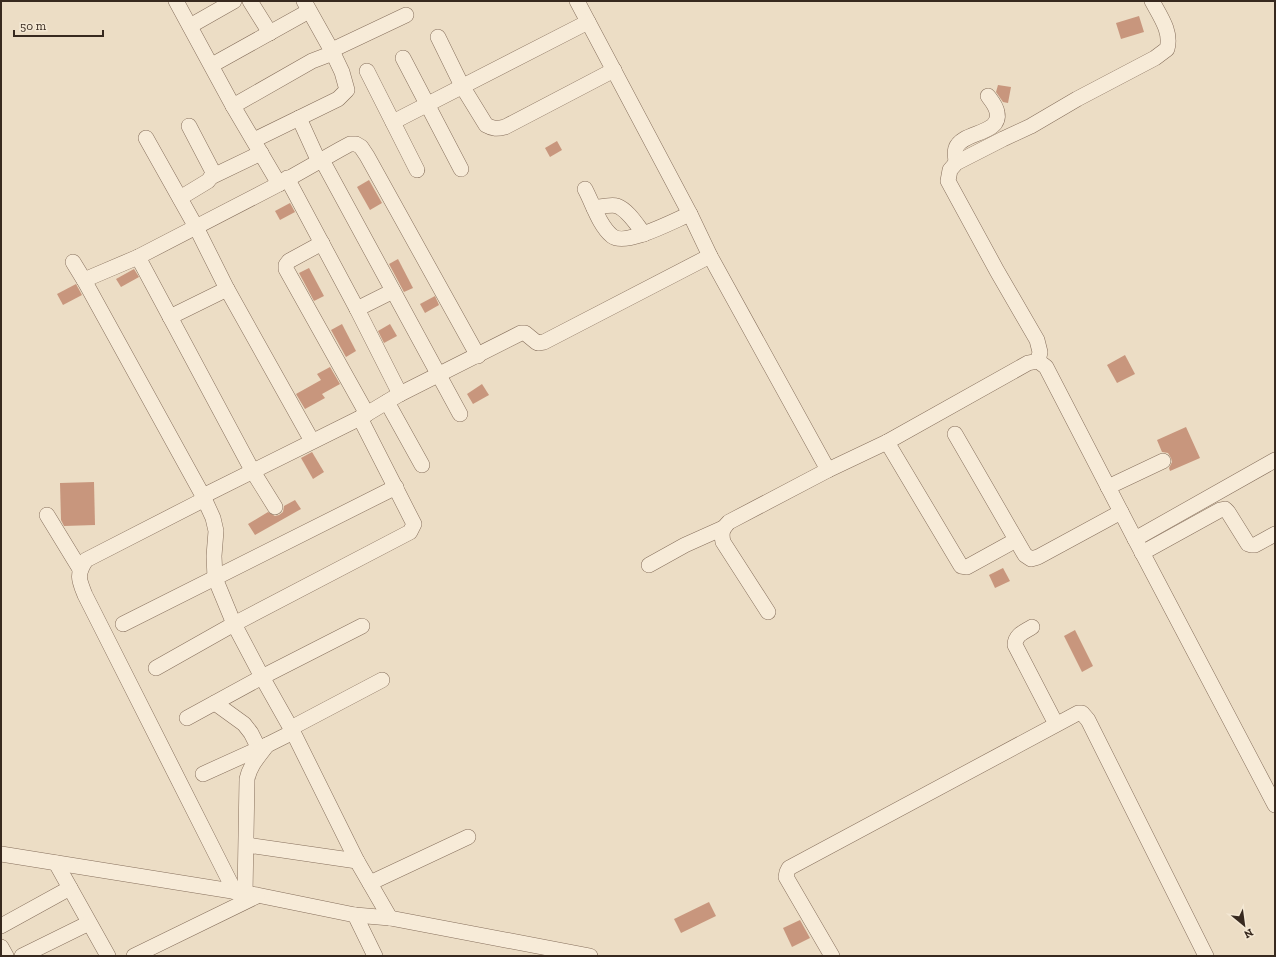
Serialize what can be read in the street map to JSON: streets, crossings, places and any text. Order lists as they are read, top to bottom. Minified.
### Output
{"scale_bar":"50 m","north":"bottom right"}
